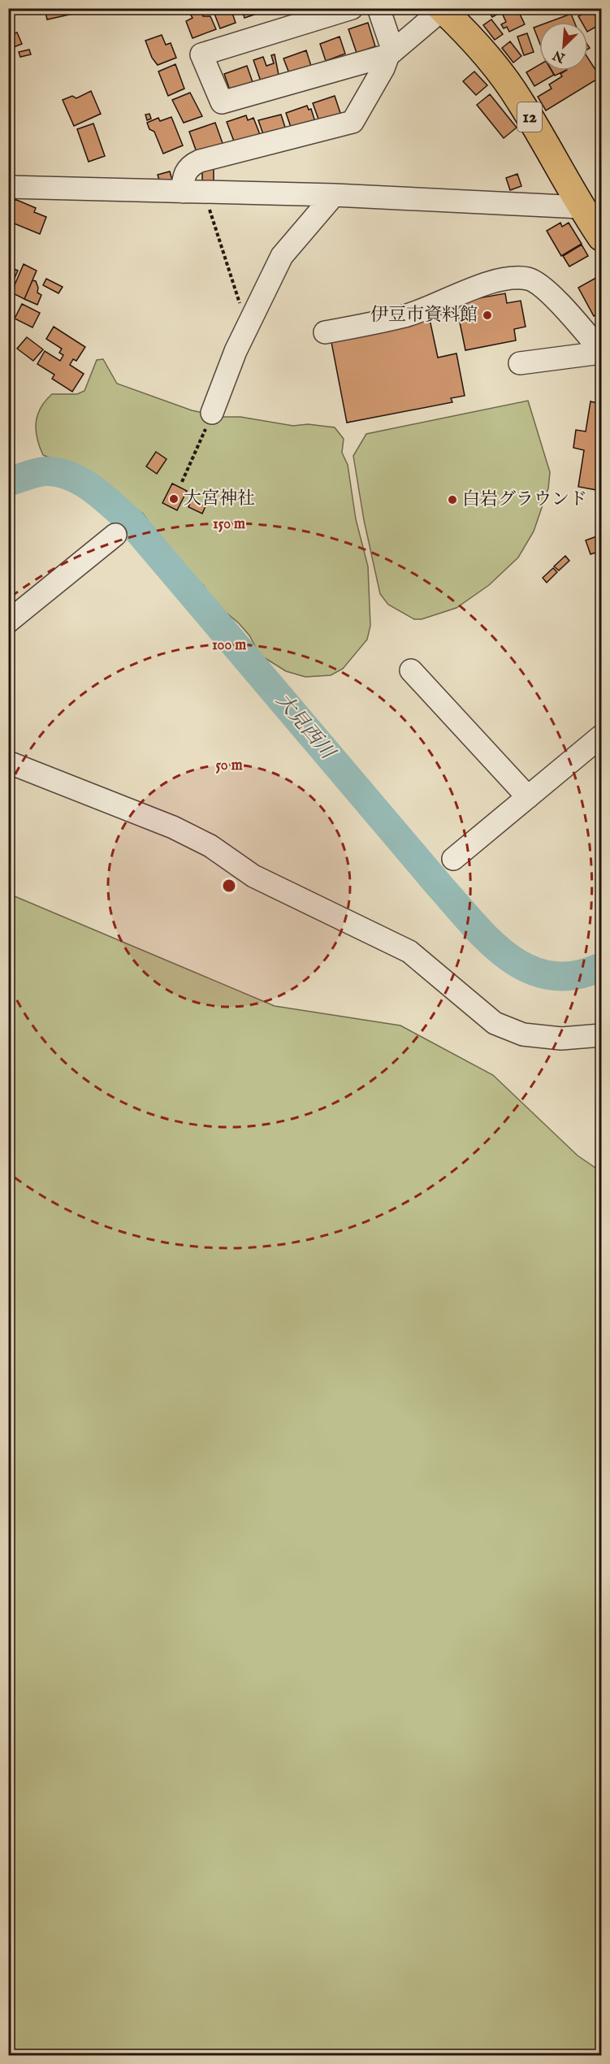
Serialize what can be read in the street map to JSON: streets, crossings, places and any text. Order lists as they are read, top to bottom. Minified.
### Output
{"streets":{"main road":["12"]},"water":["大見西川"],"places":["伊豆市資料館","大宮神社","白岩グラウンド"],"north":"bottom left","rings":["150 m","100 m","50 m"]}
